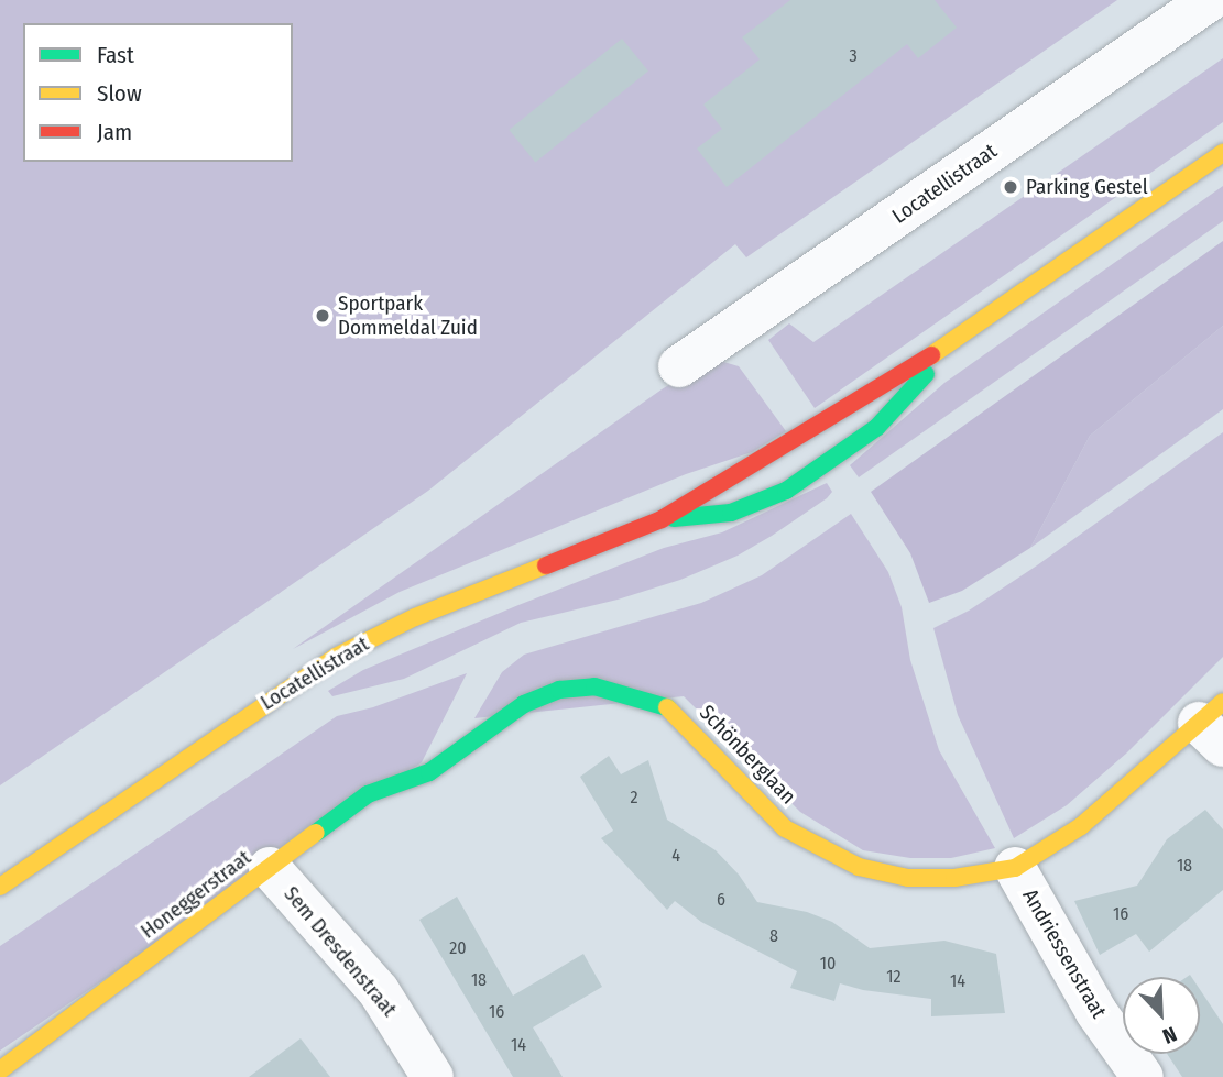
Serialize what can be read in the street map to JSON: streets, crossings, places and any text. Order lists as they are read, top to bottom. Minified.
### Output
{"streets":{"main road":["Locatellistraat","Schönberglaan","Honeggerstraat"],"street":["Sem Dresdenstraat","Andriessenstraat"]},"crossings":[["Schönberglaan","Honeggerstraat"],["Schönberglaan","Andriessenstraat"],["Honeggerstraat","Sem Dresdenstraat"]],"places":["Parking Gestel","Sportpark Dommeldal Zuid"],"house_numbers":["3","2","4","18","6","16","8","20","10","12","18","14","16","14"],"legend":["Fast","Slow","Jam"],"north":"bottom right"}
